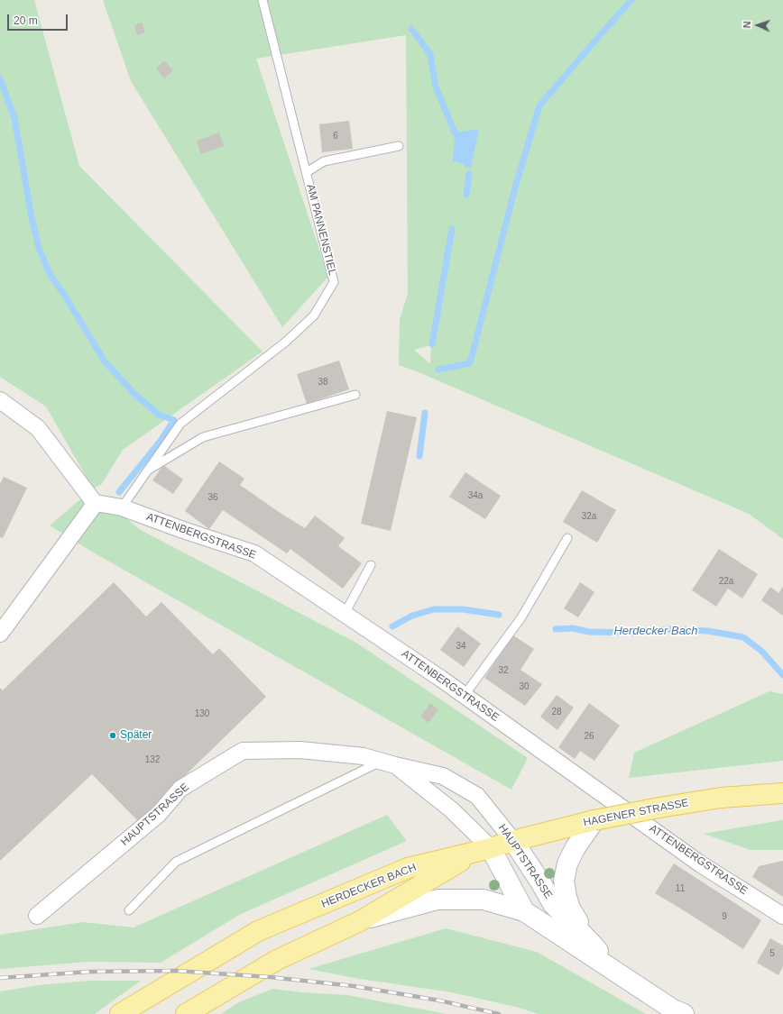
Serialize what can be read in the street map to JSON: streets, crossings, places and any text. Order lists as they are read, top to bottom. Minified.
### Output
{"streets":{"main road":["HAGENER STRASSE","HERDECKER BACH"],"street":["ATTENBERGSTRASSE","HAUPTSTRASSE"],"lane":["AM PANNENSTIEL"]},"crossings":[["AM PANNENSTIEL","ATTENBERGSTRASSE"],["HAGENER STRASSE","HAUPTSTRASSE"],["HAGENER STRASSE","HERDECKER BACH"],["HAUPTSTRASSE","HERDECKER BACH"]],"water":["Herdecker Bach"],"places":["Später"],"house_numbers":["6","38","34a","36","32a","22a","34","32","30","28","130","26","132","11","9","5"],"scale_bar":"20 m","north":"left"}
